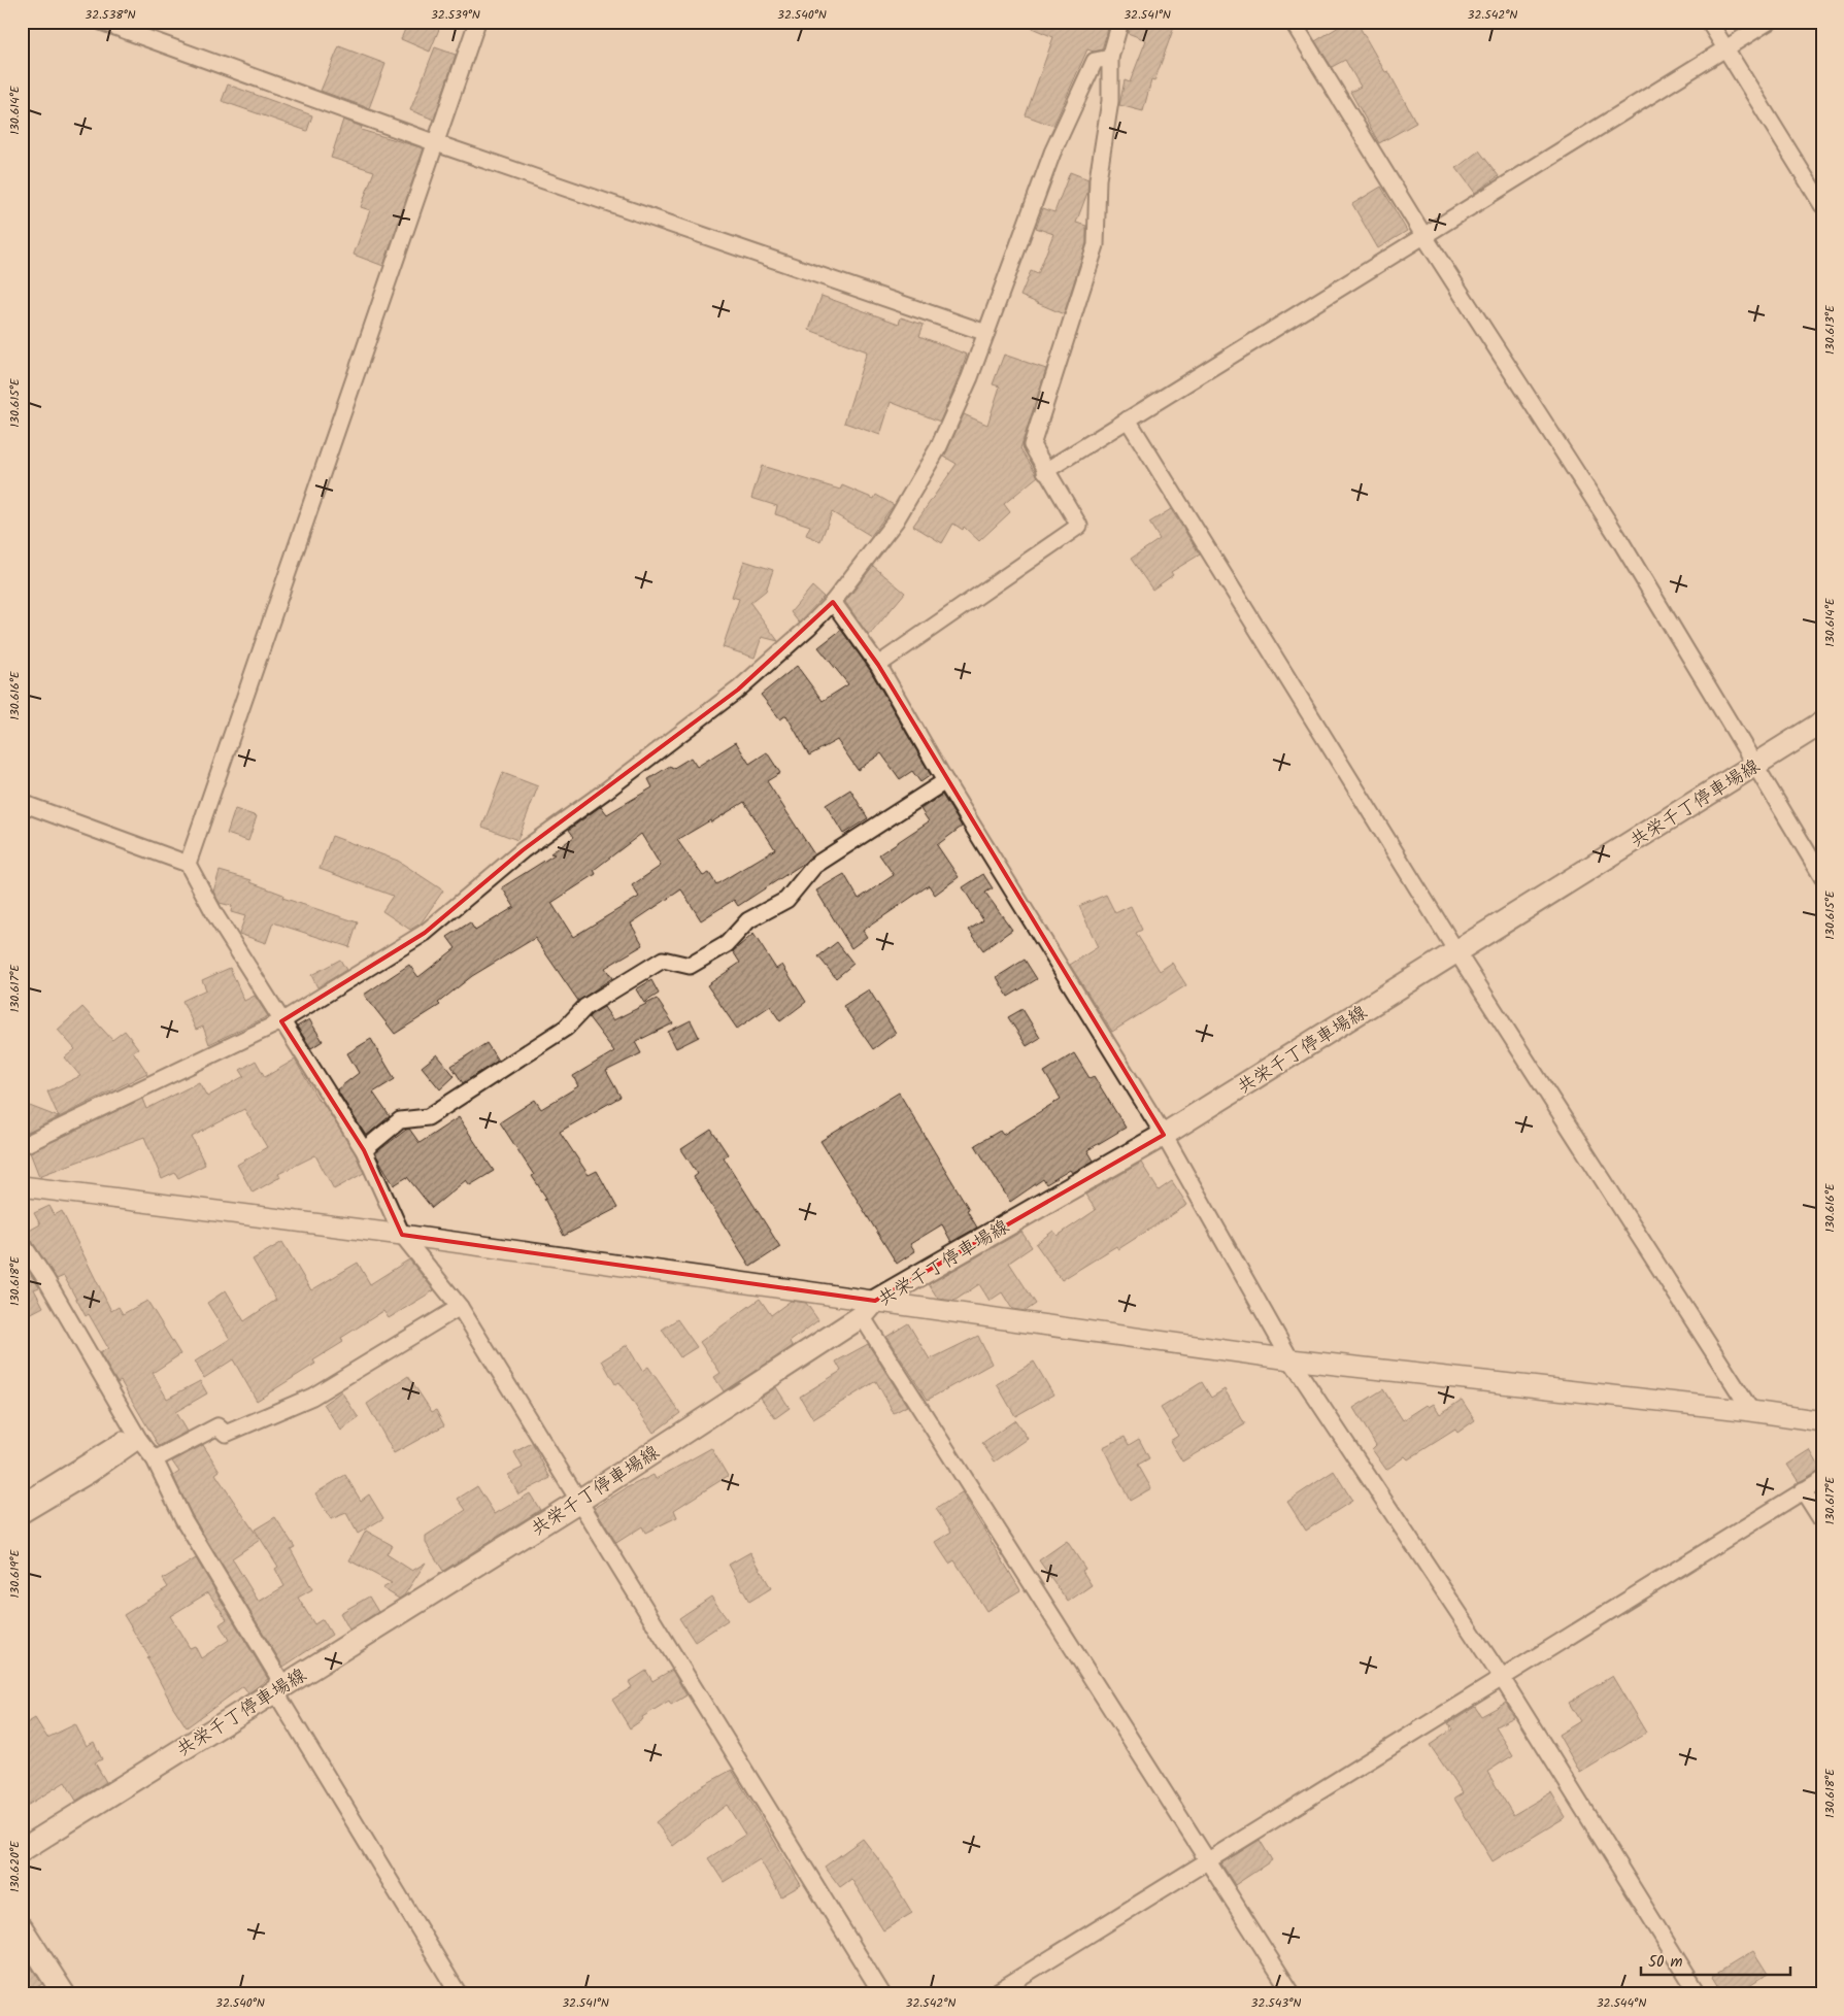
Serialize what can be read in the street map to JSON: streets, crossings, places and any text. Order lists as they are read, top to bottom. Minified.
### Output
{"streets":{"main road":["共栄千丁停車場線"]},"scale_bar":"50 m","coordinates":["32.538°N","32.539°N","32.540°N","32.541°N","32.542°N","130.614°E","130.613°E","130.615°E","130.616°E","130.617°E","130.618°E","130.619°E","130.620°E","32.543°N","32.544°N"]}
